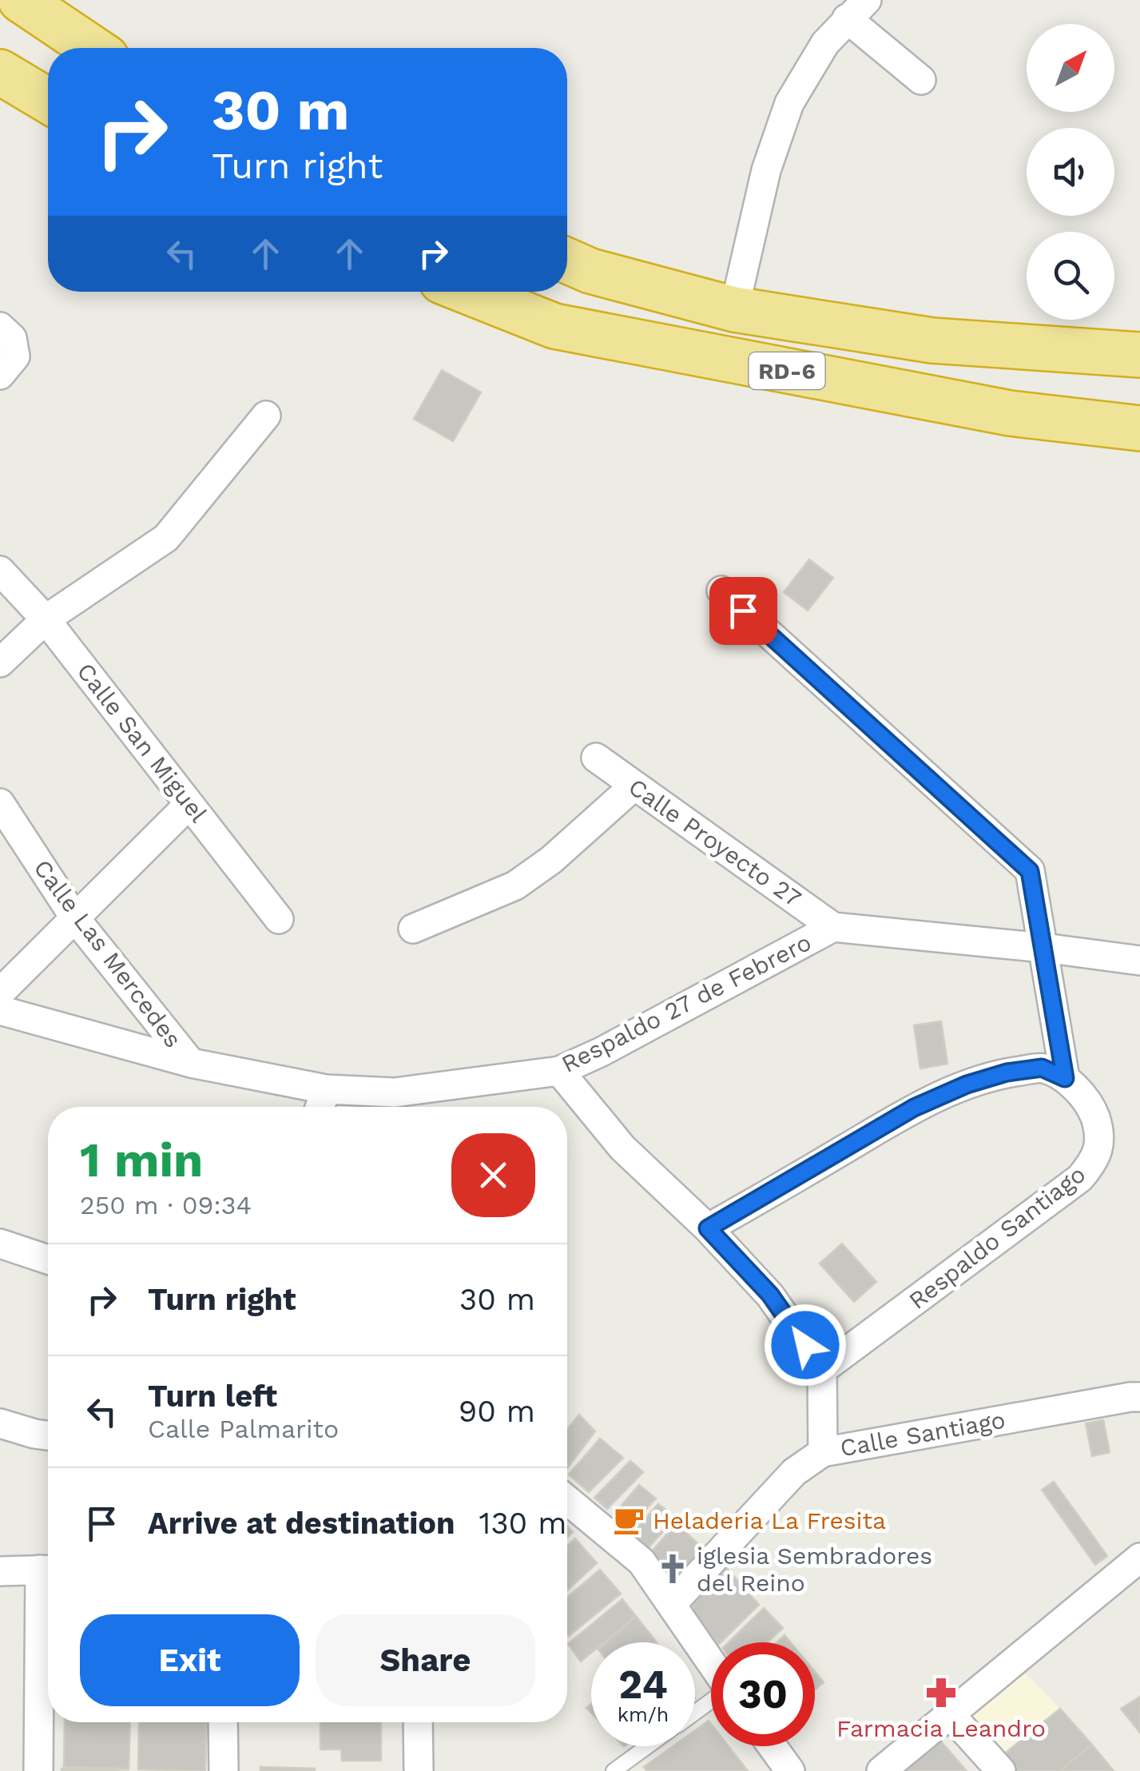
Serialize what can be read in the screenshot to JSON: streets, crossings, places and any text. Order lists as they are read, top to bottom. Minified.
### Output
{"streets":{"highway":["RD-6"],"street":["Calle San Miguel","Calle Proyecto 27","Calle Las Mercedes","Respaldo 27 de Febrero","Respaldo Santiago","Calle Santiago"]},"crossings":[["Calle Proyecto 27","Respaldo 27 de Febrero"],["Calle Las Mercedes","Respaldo 27 de Febrero"]],"places":{"cafe":["Heladeria La Fresita"],"church":["iglesia Sembradores del Reino"],"pharmacy":["Farmacia Leandro"]},"north":"top right","page":{"turn":["30 m","Turn right"],"heading":["1 min","250 m · 09:34"],"list":[{"name":"Turn right","value":"30 m"},{"name":"Turn left","note":"Calle Palmarito","value":"90 m"},{"name":"Arrive at destination","value":"130 m"}],"buttons":["Exit","Share"],"speed":"24 km/h","limit":"30"}}
